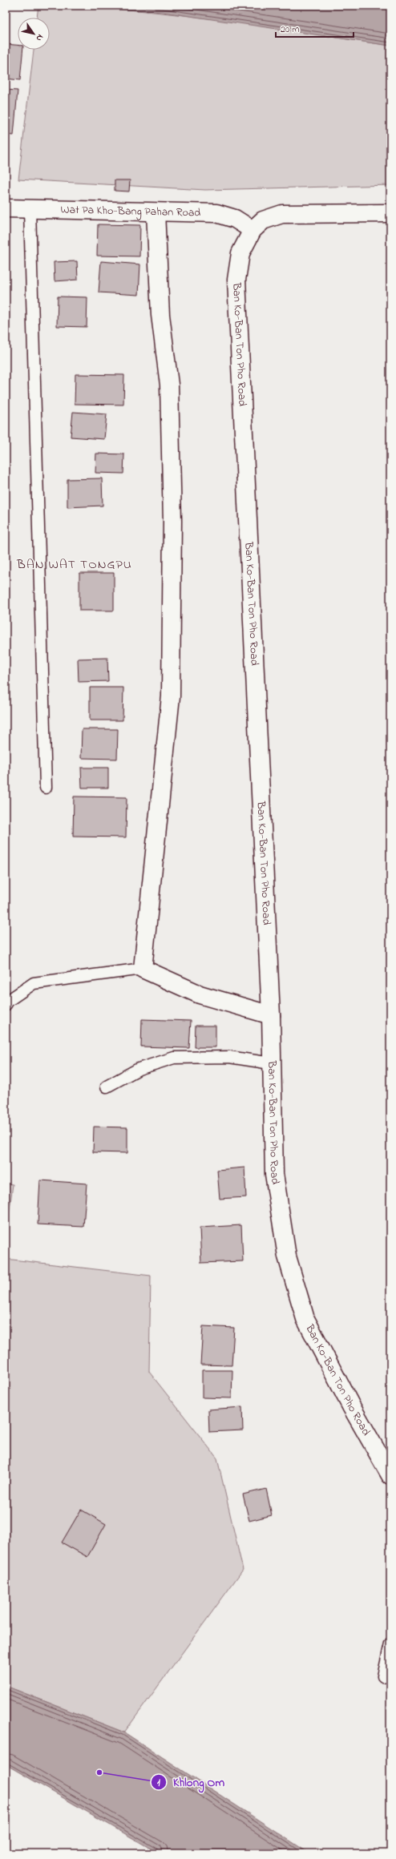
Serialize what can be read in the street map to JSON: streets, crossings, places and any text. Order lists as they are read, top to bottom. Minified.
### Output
{"streets":{"street":["Wat Pa Kho-Bang Pahan Road","Ban Ko-Ban Ton Pho Road"]},"crossings":[["Wat Pa Kho-Bang Pahan Road","Ban Ko-Ban Ton Pho Road"]],"districts":["BAN WAT TONGPU"],"places":["Khlong Om"],"scale_bar":"20 m","north":"bottom right"}
